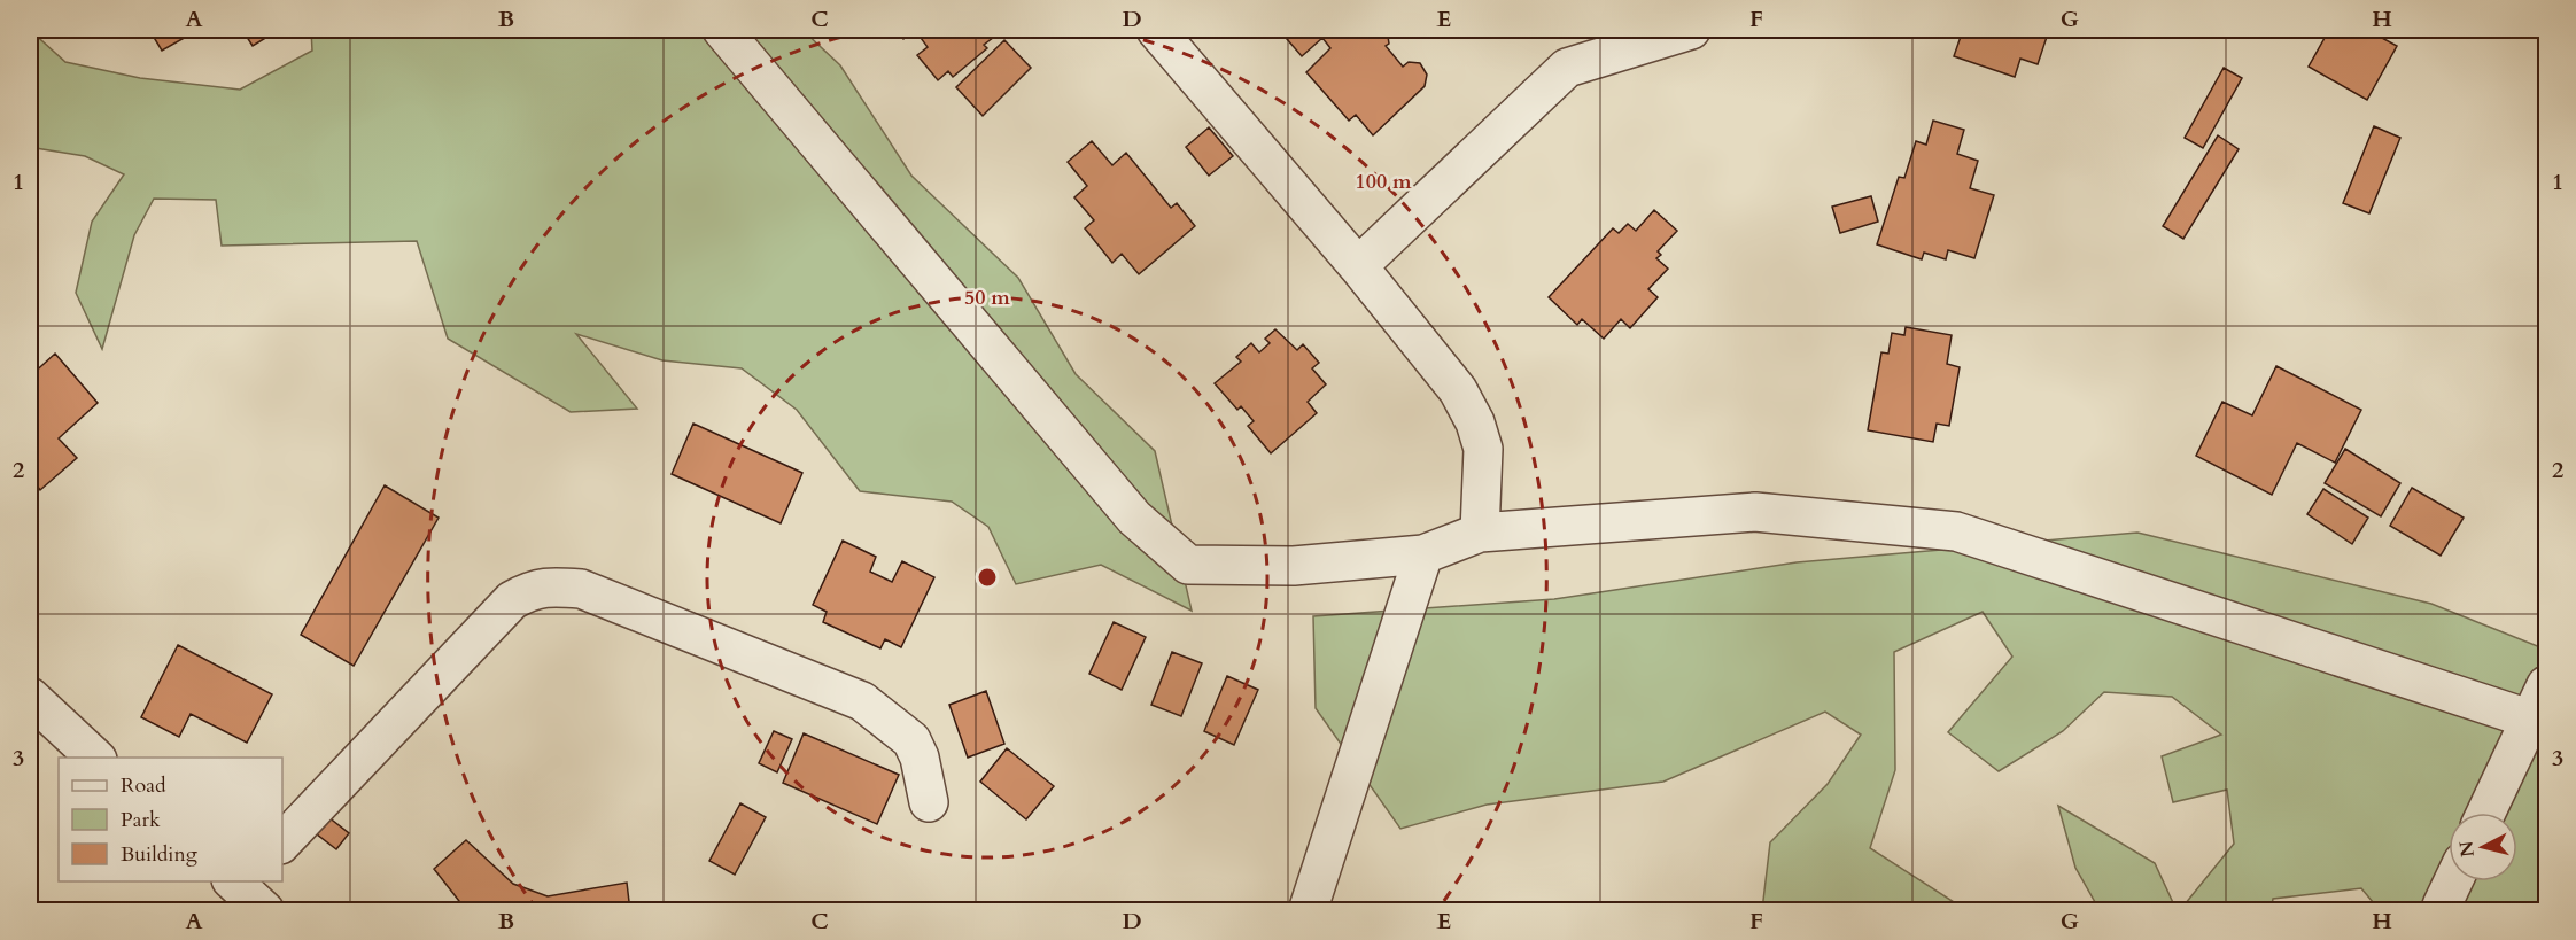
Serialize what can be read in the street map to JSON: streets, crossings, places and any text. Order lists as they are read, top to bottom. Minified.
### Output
{"legend":["Road","Park","Building"],"north":"left","grid":{"columns":["A","B","C","D","E","F","G","H"],"rows":["1","2","3"]},"rings":["100 m","50 m"]}
